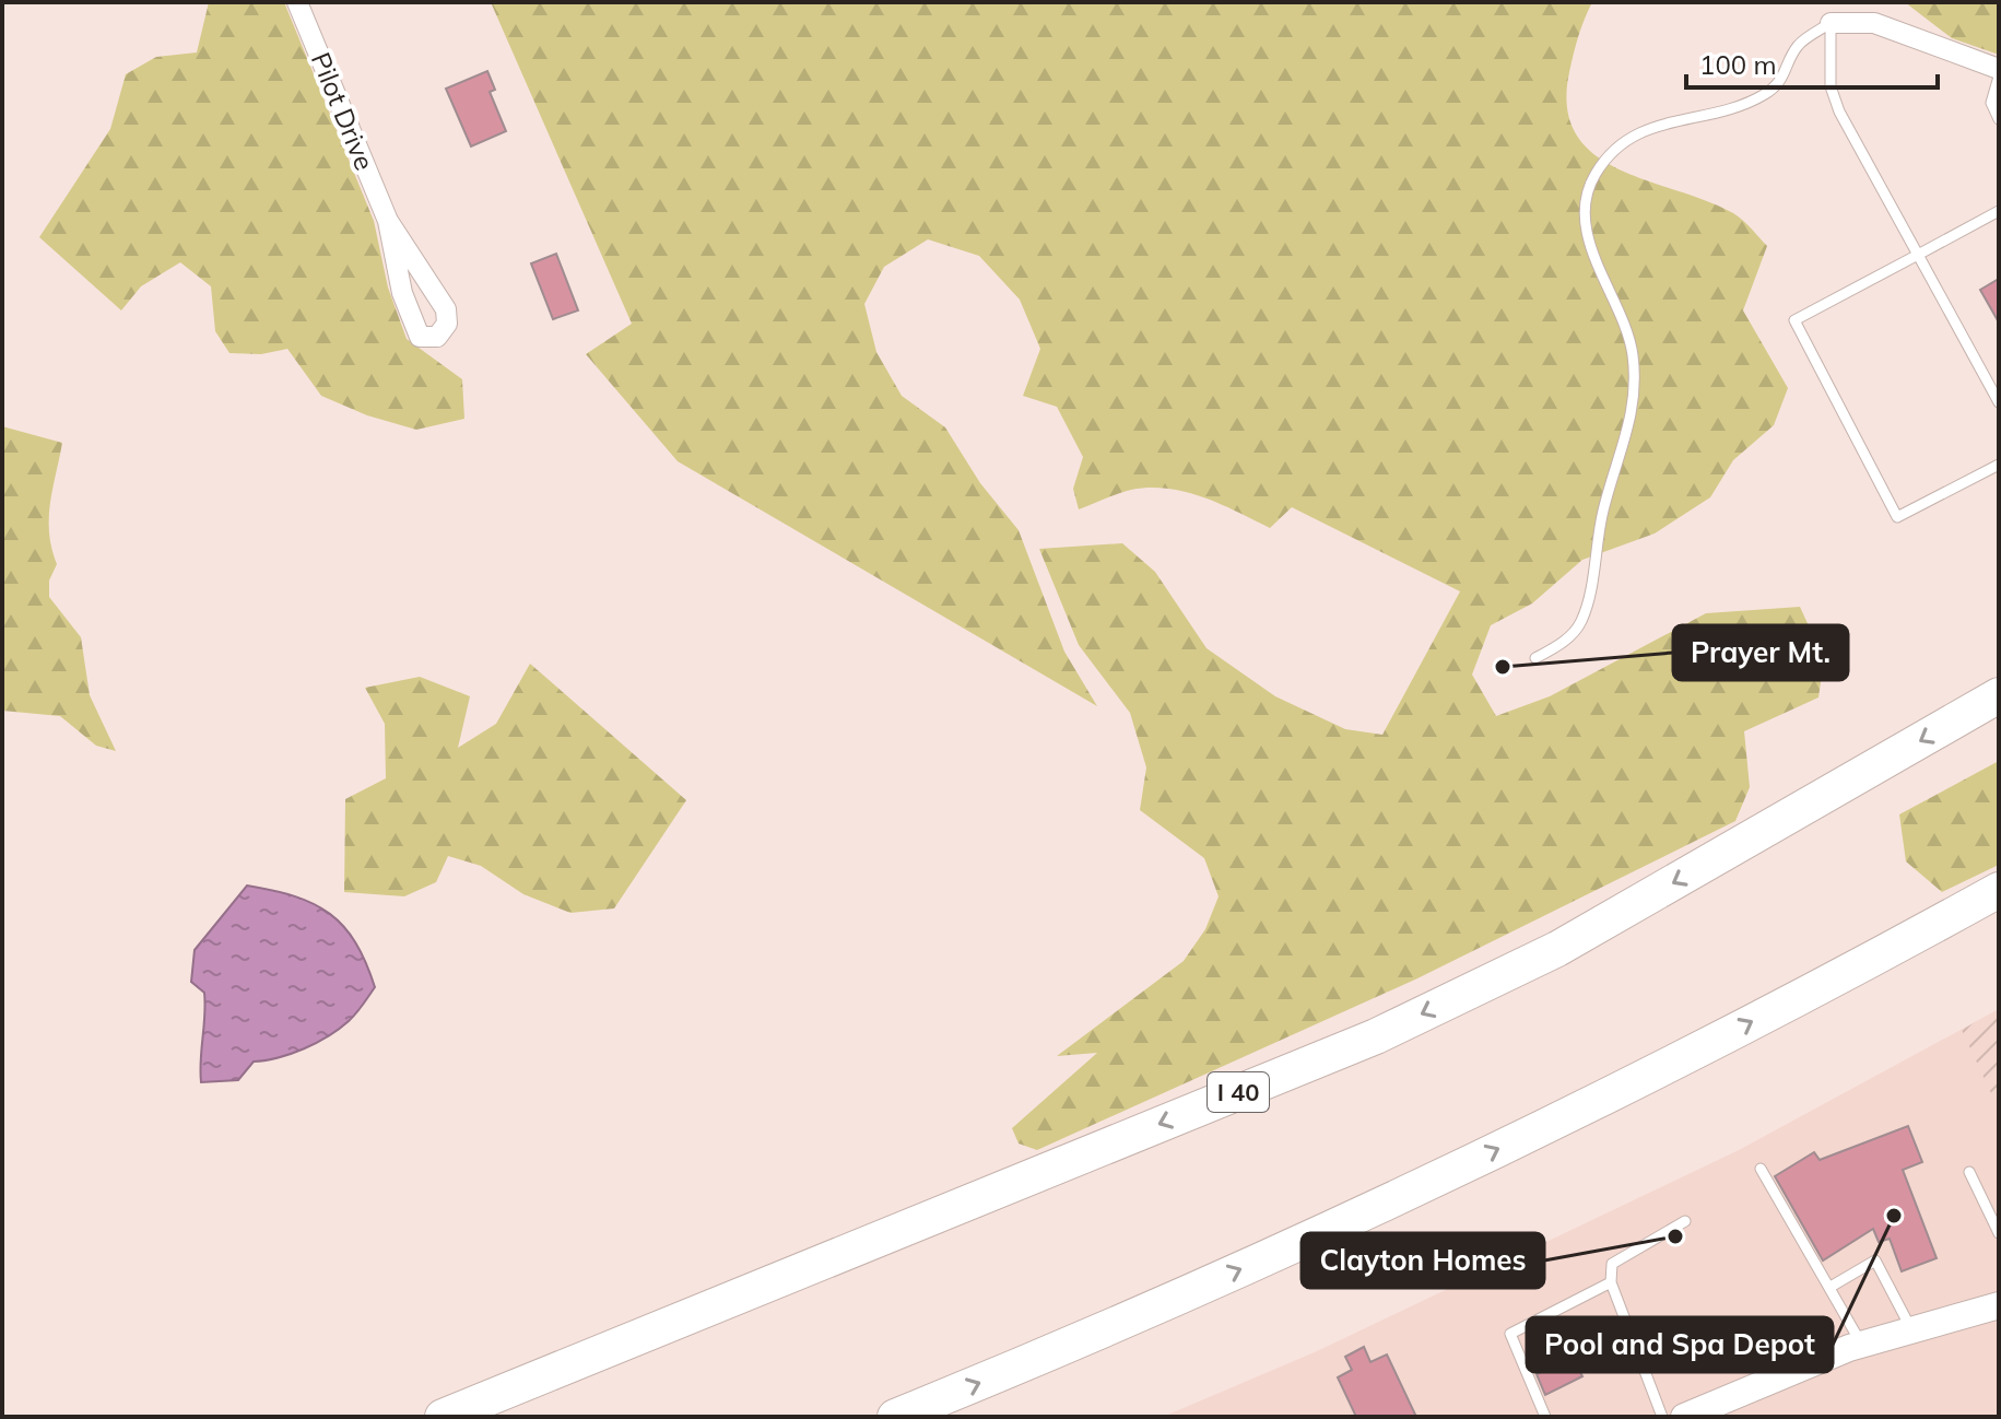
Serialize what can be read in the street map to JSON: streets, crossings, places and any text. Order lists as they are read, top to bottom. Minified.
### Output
{"streets":{"highway":["I 40"],"street":["Pilot Drive"]},"places":["Prayer Mt.","Pool and Spa Depot","Clayton Homes"],"scale_bar":"100 m"}
